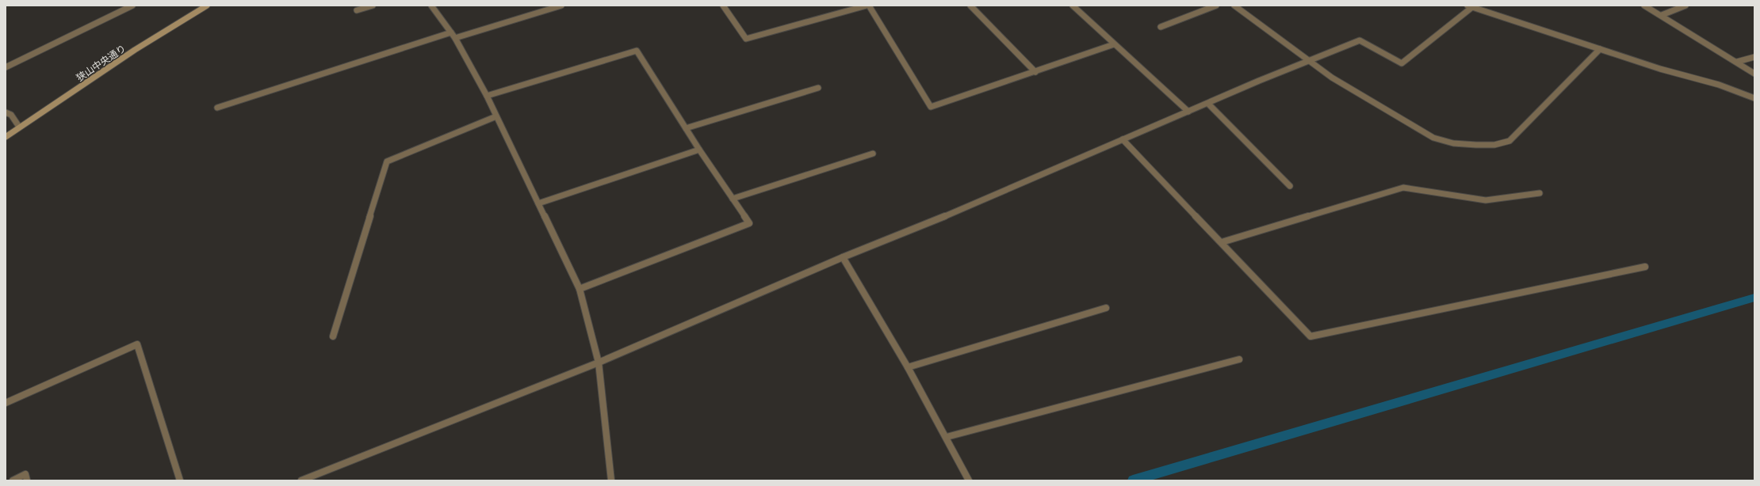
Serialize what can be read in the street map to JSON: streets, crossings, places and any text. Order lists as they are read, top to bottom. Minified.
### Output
{"streets":{"street":["狭山中央通り"]}}
